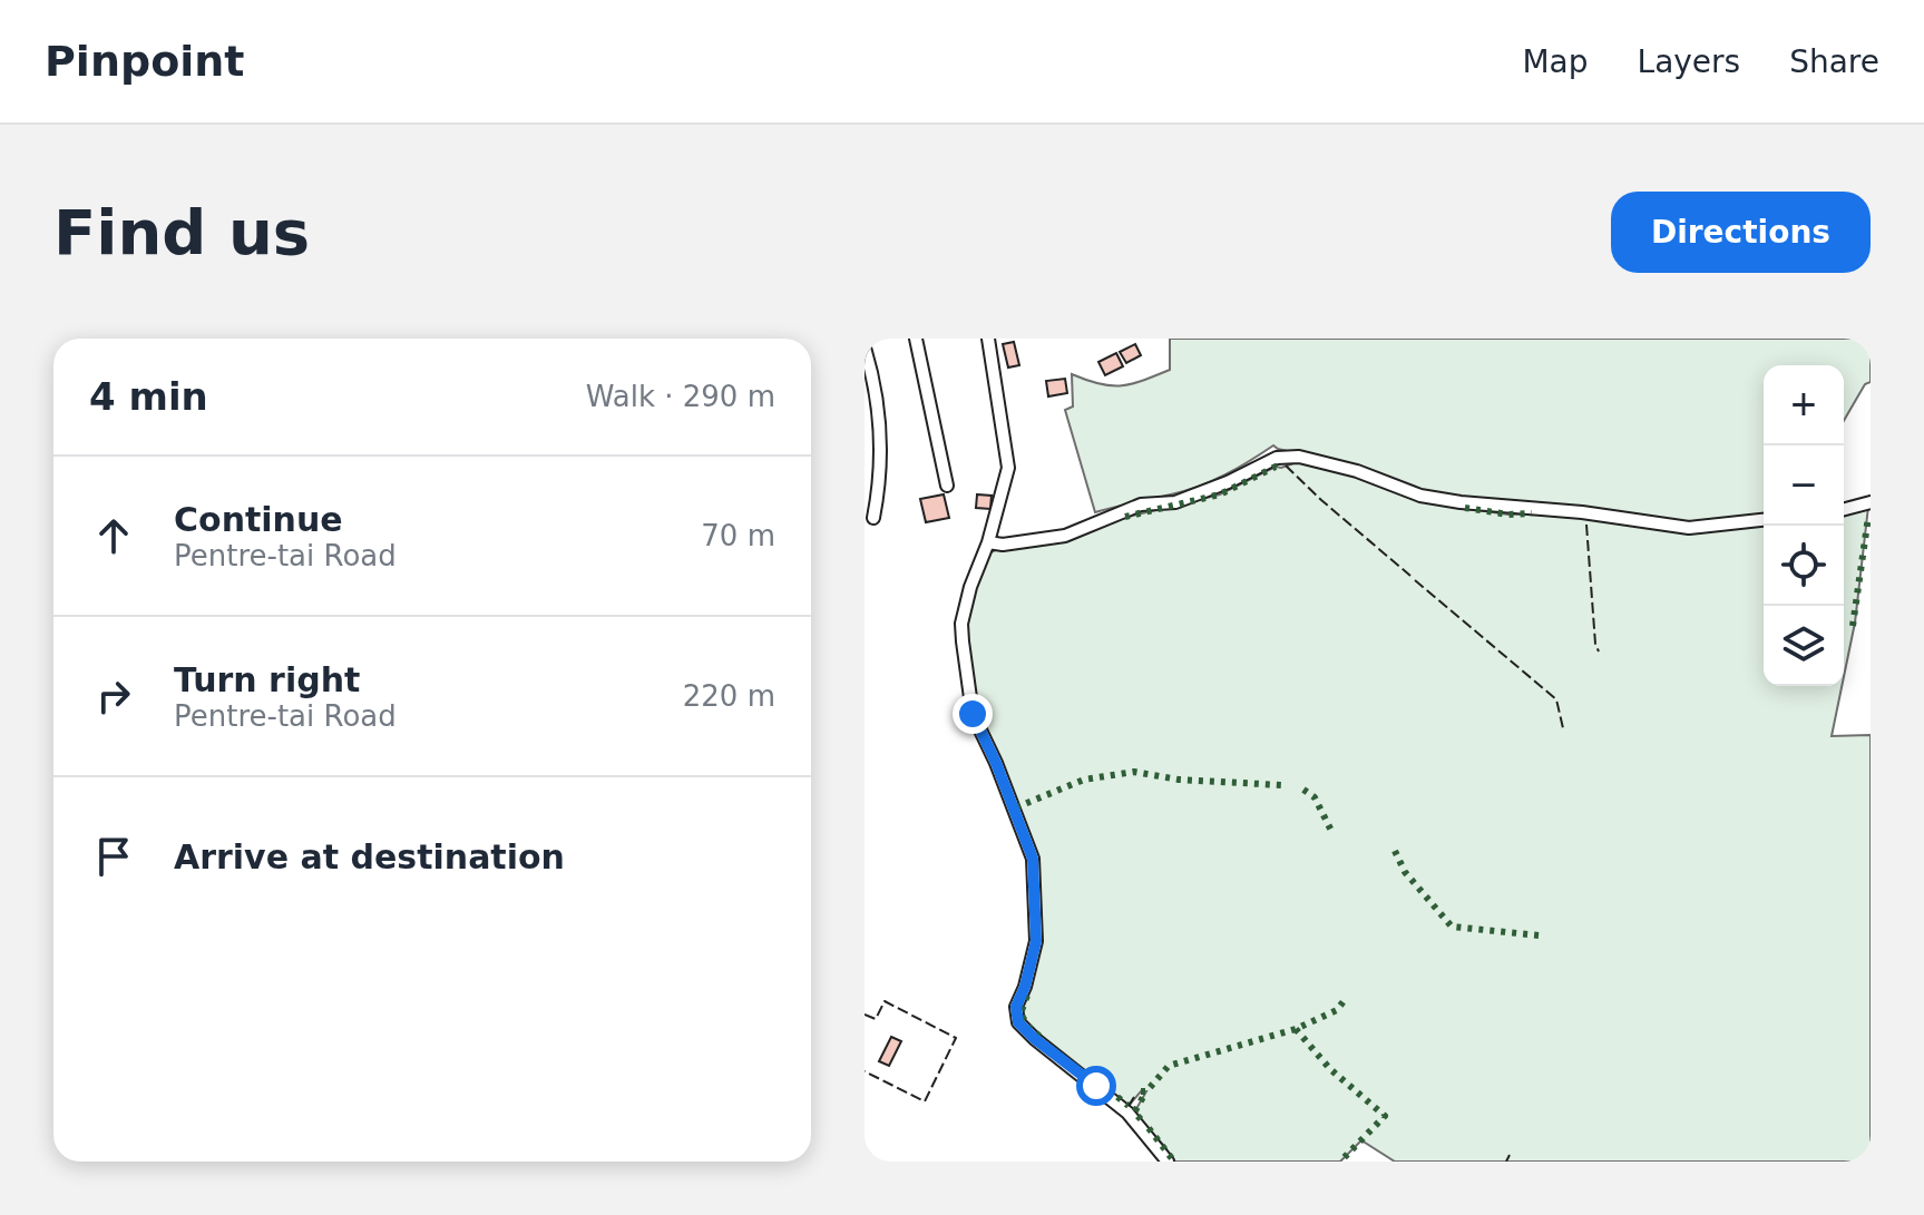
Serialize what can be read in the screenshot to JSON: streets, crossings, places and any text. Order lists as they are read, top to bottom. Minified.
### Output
{"page":{"header":"Pinpoint","nav":["Map","Layers","Share"],"buttons":"Directions","title":"Find us","heading":["4 min","Walk · 290 m"],"map_buttons":["+","−"],"list":[["Continue","Pentre-tai Road","70 m"],["Turn right","Pentre-tai Road","220 m"],"Arrive at destination"]}}
